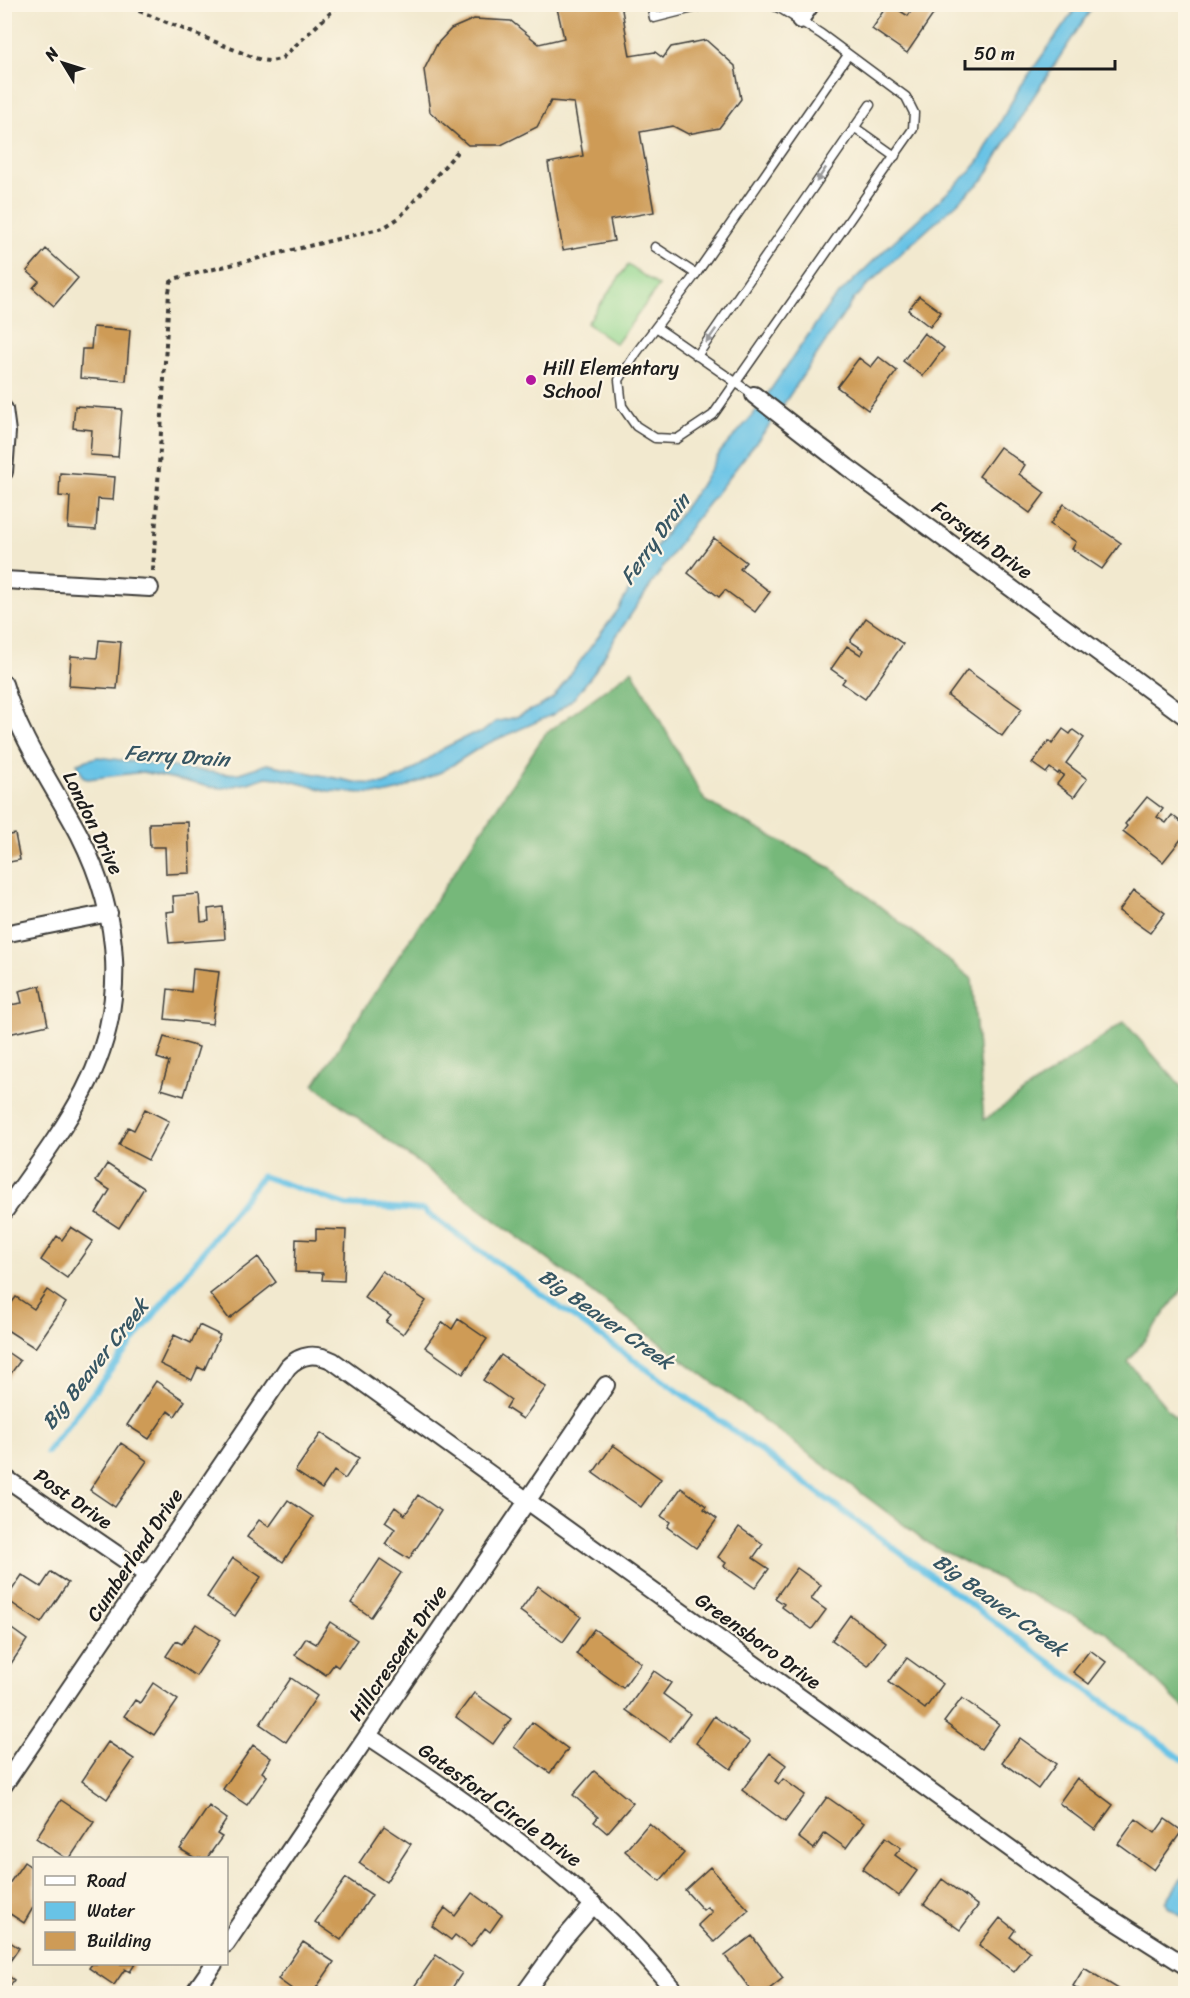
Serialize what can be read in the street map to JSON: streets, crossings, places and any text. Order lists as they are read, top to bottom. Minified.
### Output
{"streets":{"street":["Forsyth Drive","London Drive","Post Drive","Cumberland Drive","Greensboro Drive","Hillcrescent Drive","Gatesford Circle Drive"]},"crossings":[["Post Drive","Cumberland Drive"],["Cumberland Drive","Greensboro Drive"],["Greensboro Drive","Hillcrescent Drive"],["Hillcrescent Drive","Gatesford Circle Drive"]],"water":["Ferry Drain","Big Beaver Creek"],"places":["Hill Elementary School"],"legend":["Road","Water","Building"],"scale_bar":"50 m","north":"top left"}
